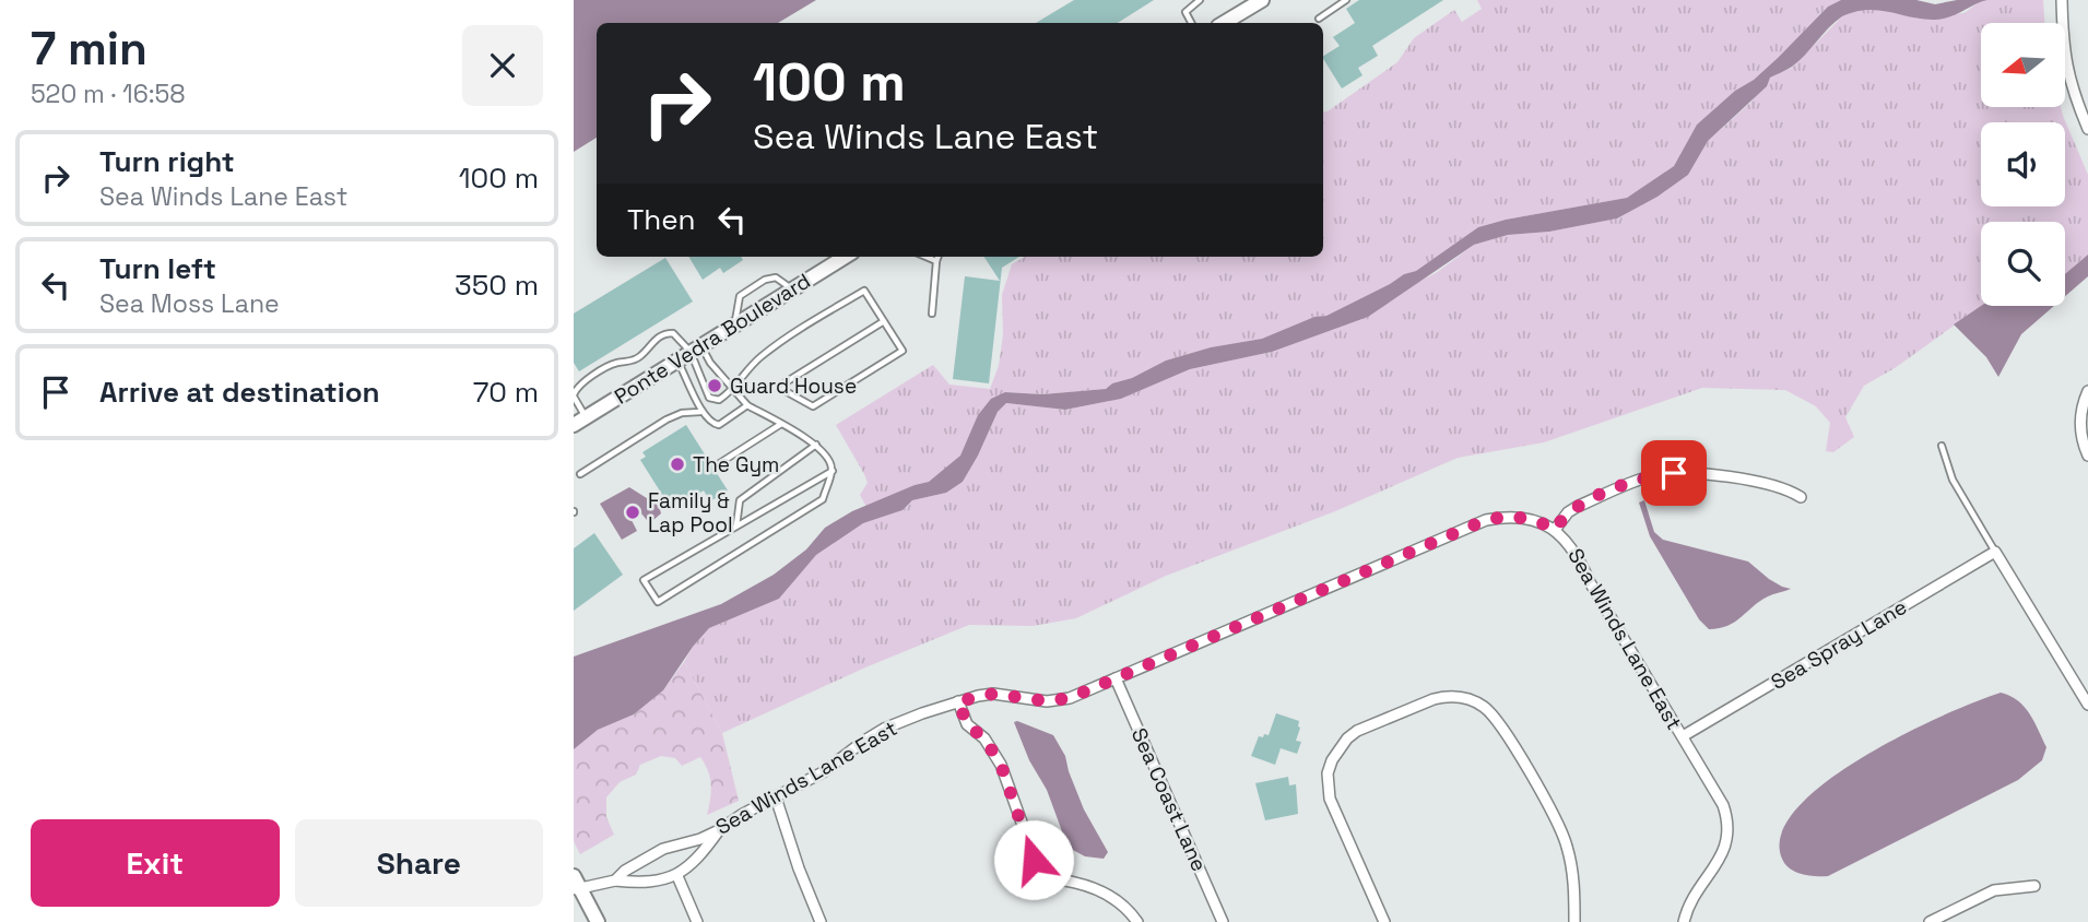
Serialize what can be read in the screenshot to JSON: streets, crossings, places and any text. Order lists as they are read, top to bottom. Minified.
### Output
{"streets":{"street":["Ponte Vedra Boulevard","Sea Winds Lane East","Sea Spray Lane","Sea Coast Lane"]},"crossings":[["Sea Winds Lane East","Sea Spray Lane"],["Sea Winds Lane East","Sea Coast Lane"]],"places":["Guard House","The Gym","Family & Lap Pool"],"north":"left","page":{"heading":["7 min","520 m · 16:58"],"turn":["100 m","Sea Winds Lane East"],"list":[{"name":"Turn right","note":"Sea Winds Lane East","value":"100 m"},{"name":"Turn left","note":"Sea Moss Lane","value":"350 m"},{"name":"Arrive at destination","value":"70 m"}],"then":"Then","buttons":["Exit","Share"]}}
